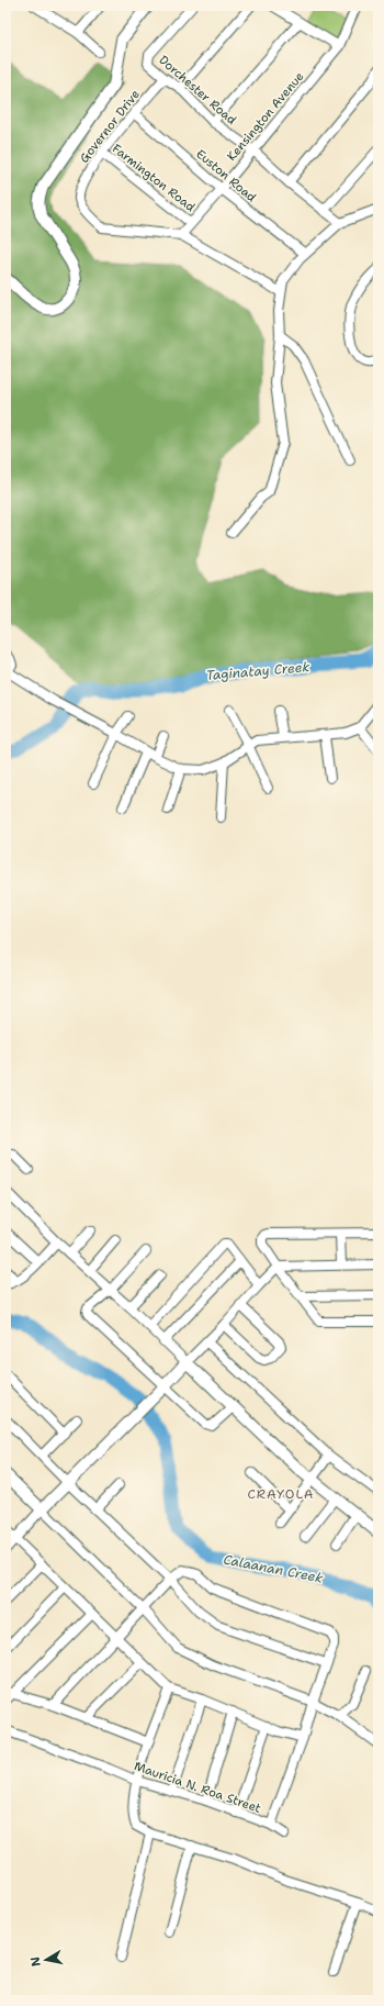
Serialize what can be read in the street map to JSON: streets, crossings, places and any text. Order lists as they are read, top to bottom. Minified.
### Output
{"streets":{"street":["Dorchester Road","Kensington Avenue","Governor Drive","Euston Road","Farmington Road","Mauricia N. Roa Street"]},"crossings":[["Dorchester Road","Kensington Avenue"],["Dorchester Road","Governor Drive"],["Kensington Avenue","Governor Drive"],["Kensington Avenue","Euston Road"],["Kensington Avenue","Farmington Road"],["Governor Drive","Euston Road"],["Governor Drive","Farmington Road"]],"districts":["CRAYOLA"],"water":["Taginatay Creek","Calaanan Creek"],"north":"left"}
